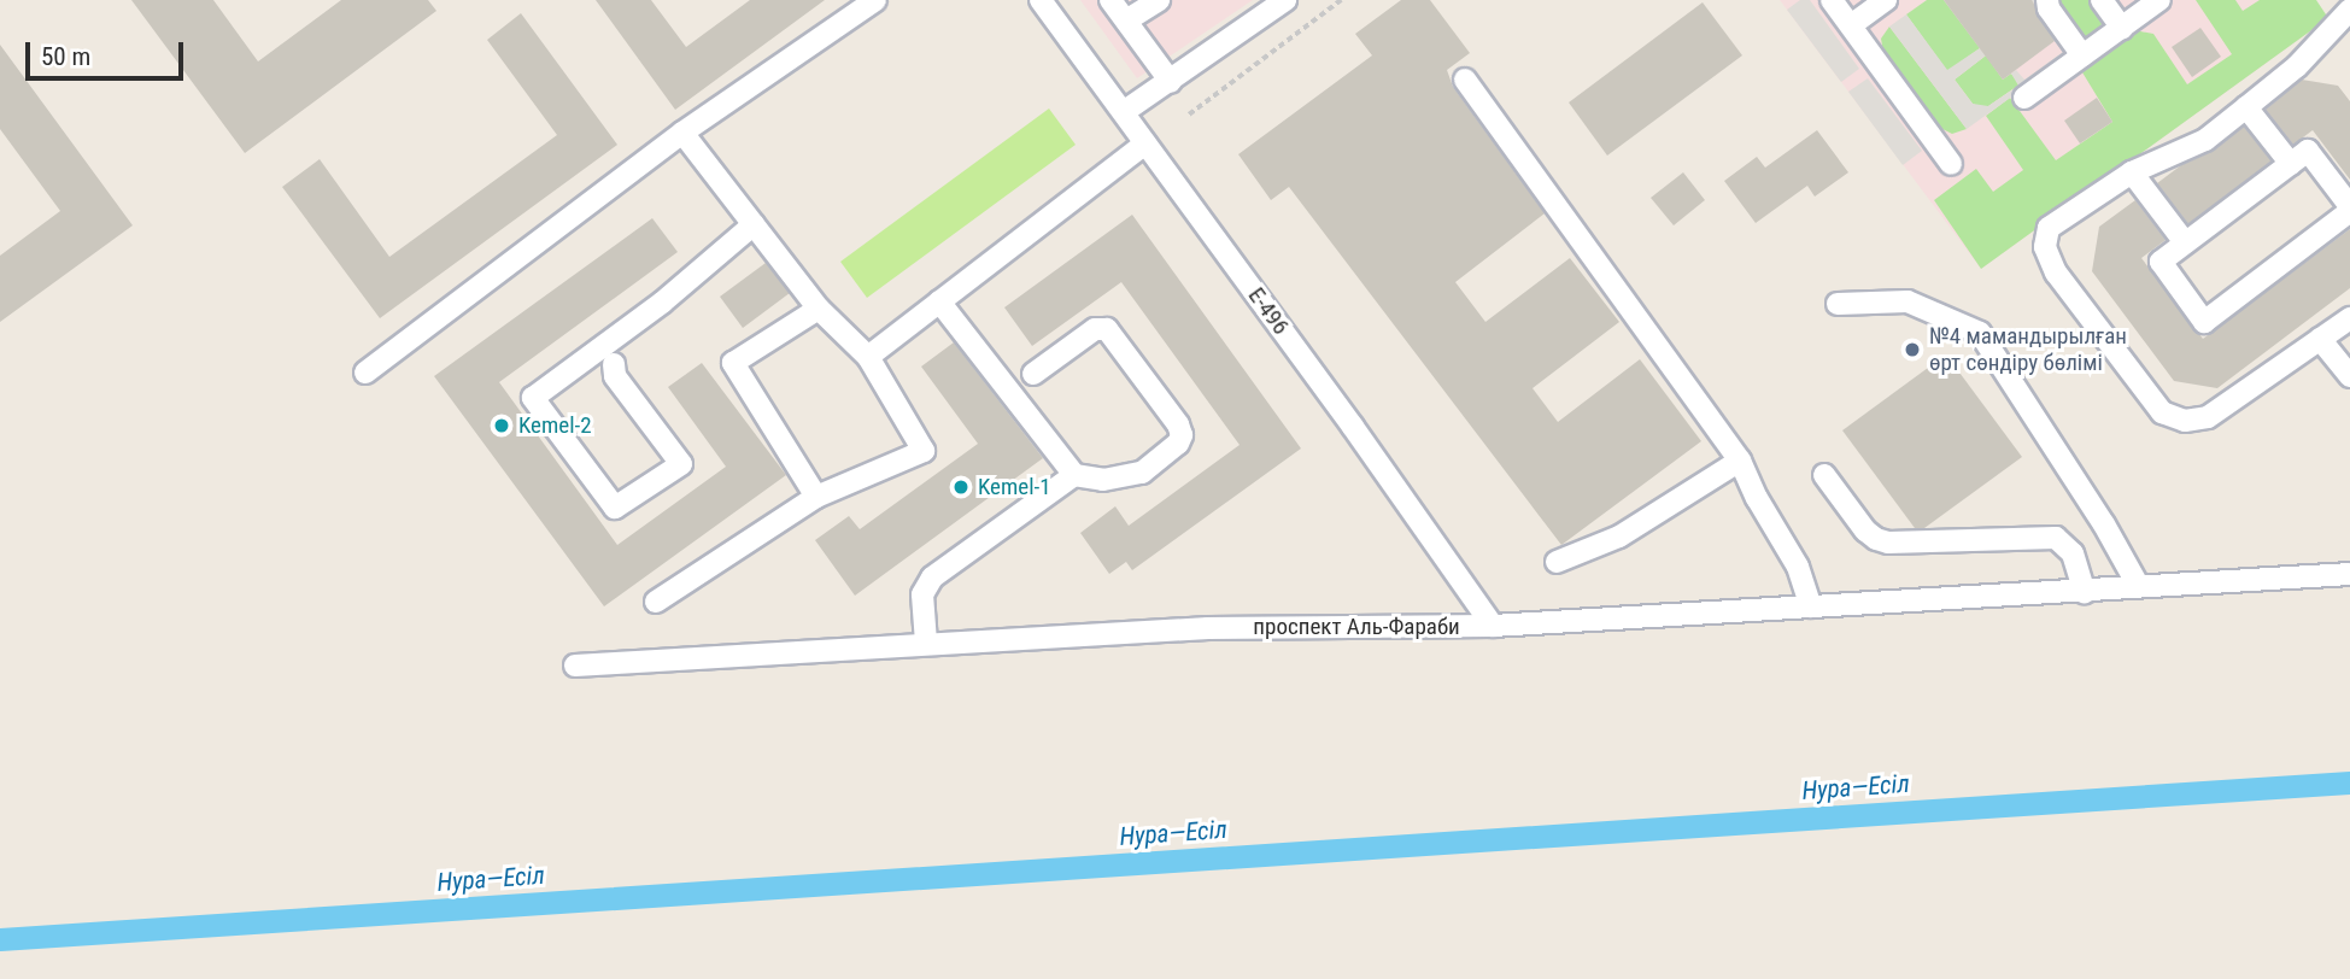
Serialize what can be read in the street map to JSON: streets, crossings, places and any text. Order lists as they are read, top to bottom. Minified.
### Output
{"streets":{"street":["E-496","проспект Аль-Фараби"]},"crossings":[["E-496","проспект Аль-Фараби"]],"water":["Нура—Есіл"],"places":["№4 мамандырылған өрт сөндіру бөлімі","Kemel-2","Kemel-1"],"scale_bar":"50 m"}
